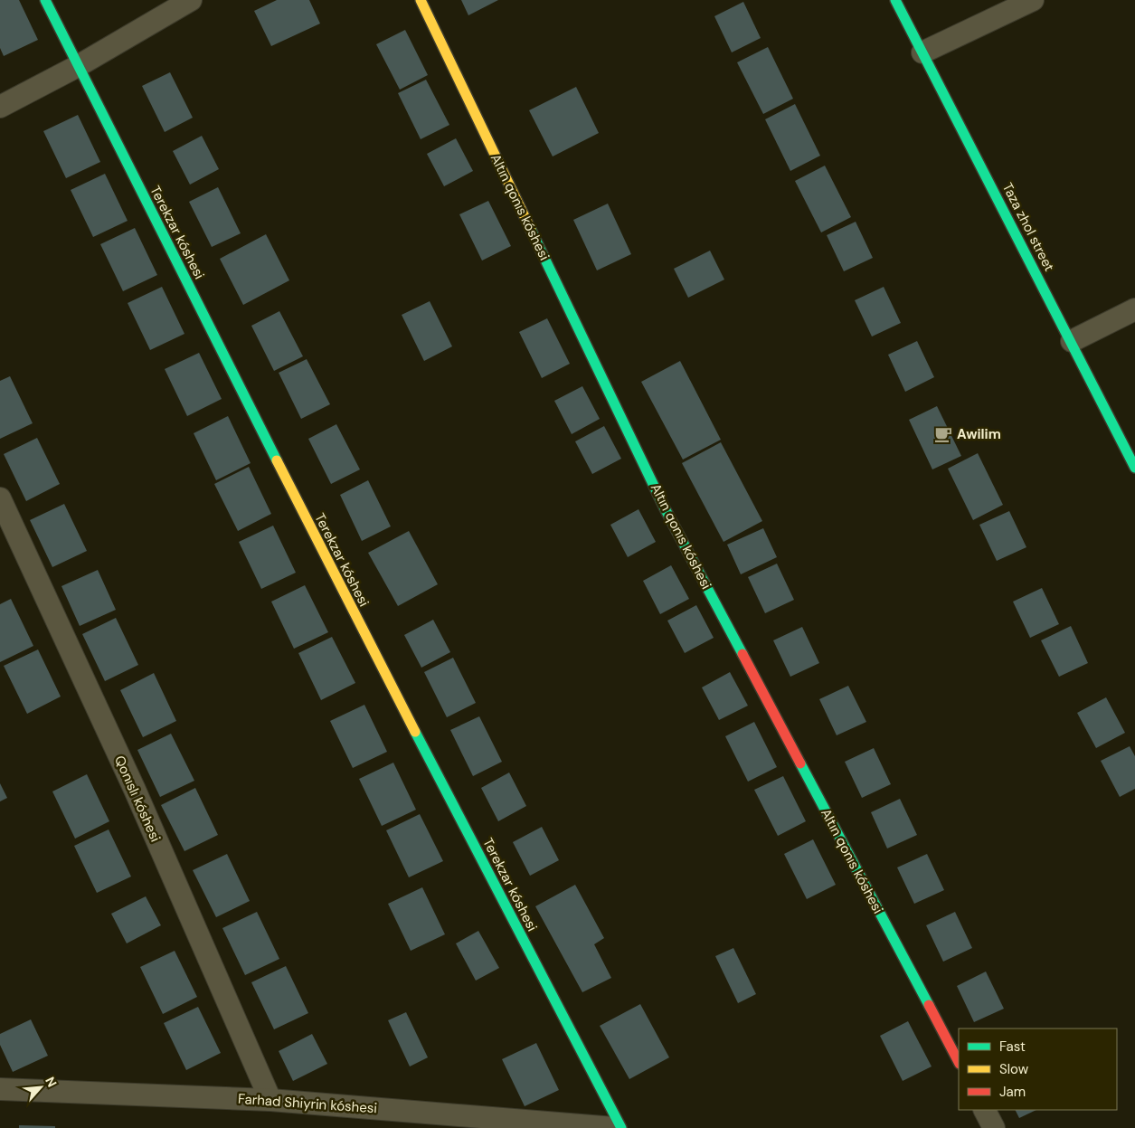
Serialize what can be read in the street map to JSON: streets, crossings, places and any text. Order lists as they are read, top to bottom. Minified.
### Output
{"streets":{"street":["Altın qonıs kóshesi","Taza zhol street","Terekzar kóshesi","Qonıslı kóshesi","Farhad Shiyrin kóshesi"]},"crossings":[["Qonıslı kóshesi","Farhad Shiyrin kóshesi"]],"places":{"cafe":["Awilim"]},"legend":["Fast","Slow","Jam"],"north":"top right"}
